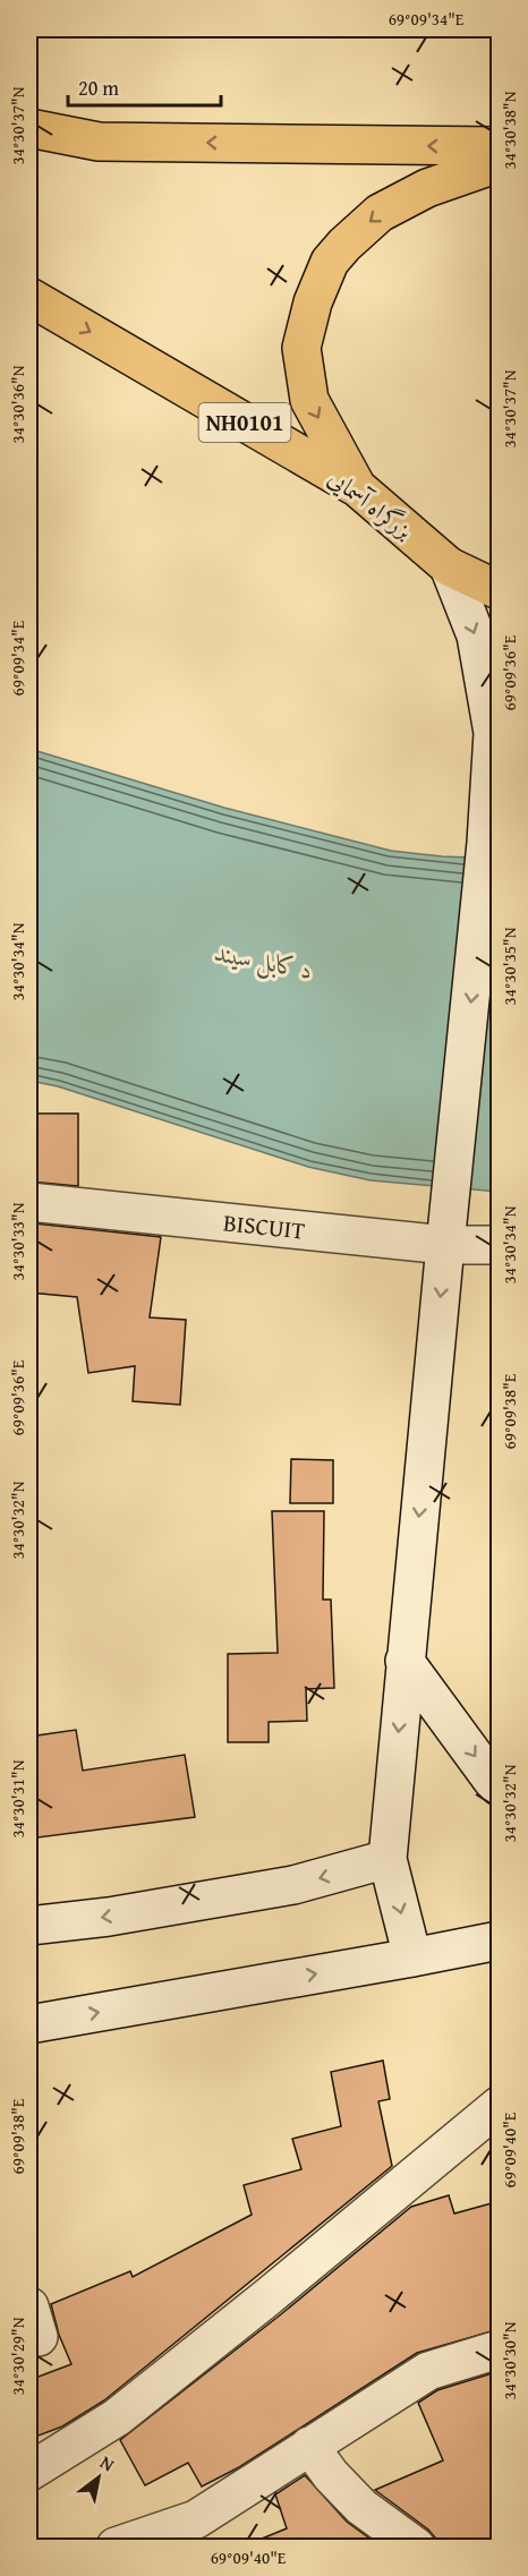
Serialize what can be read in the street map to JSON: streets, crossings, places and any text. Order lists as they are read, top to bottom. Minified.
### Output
{"streets":{"highway":["NH0101","بزرگراه آسمایی"],"main road":["BISCUIT"]},"crossings":[["NH0101","بزرگراه آسمایی"]],"one_way":["بزرگراه آسمایی"],"water":["د کابل سيند"],"scale_bar":"20 m","north":"top right","coordinates":["69°09'34\"E","34°30'37\"N","34°30'38\"N","34°30'36\"N","69°09'36\"E","34°30'34\"N","34°30'35\"N","34°30'33\"N","69°09'38\"E","34°30'32\"N","34°30'31\"N","69°09'40\"E","34°30'29\"N","34°30'30\"N"]}
